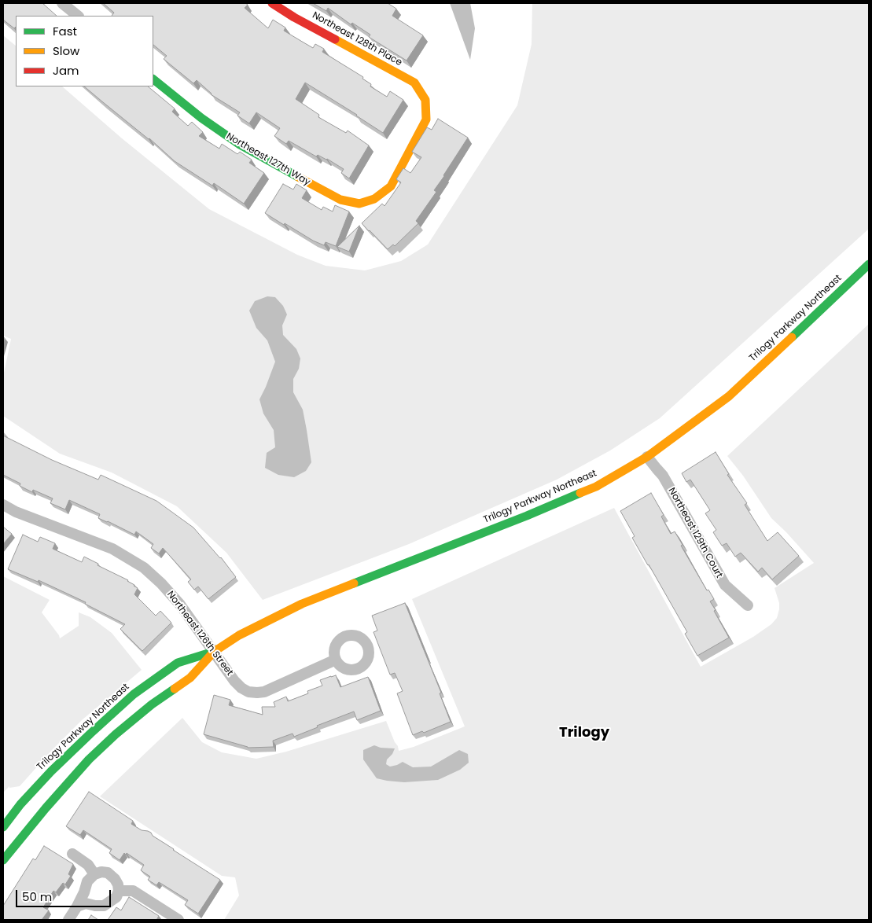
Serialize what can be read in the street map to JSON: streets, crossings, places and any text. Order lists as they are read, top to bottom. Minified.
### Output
{"streets":{"street":["Northeast 128th Place","Northeast 127th Way","Trilogy Parkway Northeast","Northeast 129th Court","Northeast 126th Street"]},"crossings":[["Northeast 128th Place","Northeast 127th Way"],["Trilogy Parkway Northeast","Northeast 129th Court"],["Trilogy Parkway Northeast","Northeast 126th Street"]],"districts":["Trilogy"],"legend":["Fast","Slow","Jam"],"scale_bar":"50 m"}
